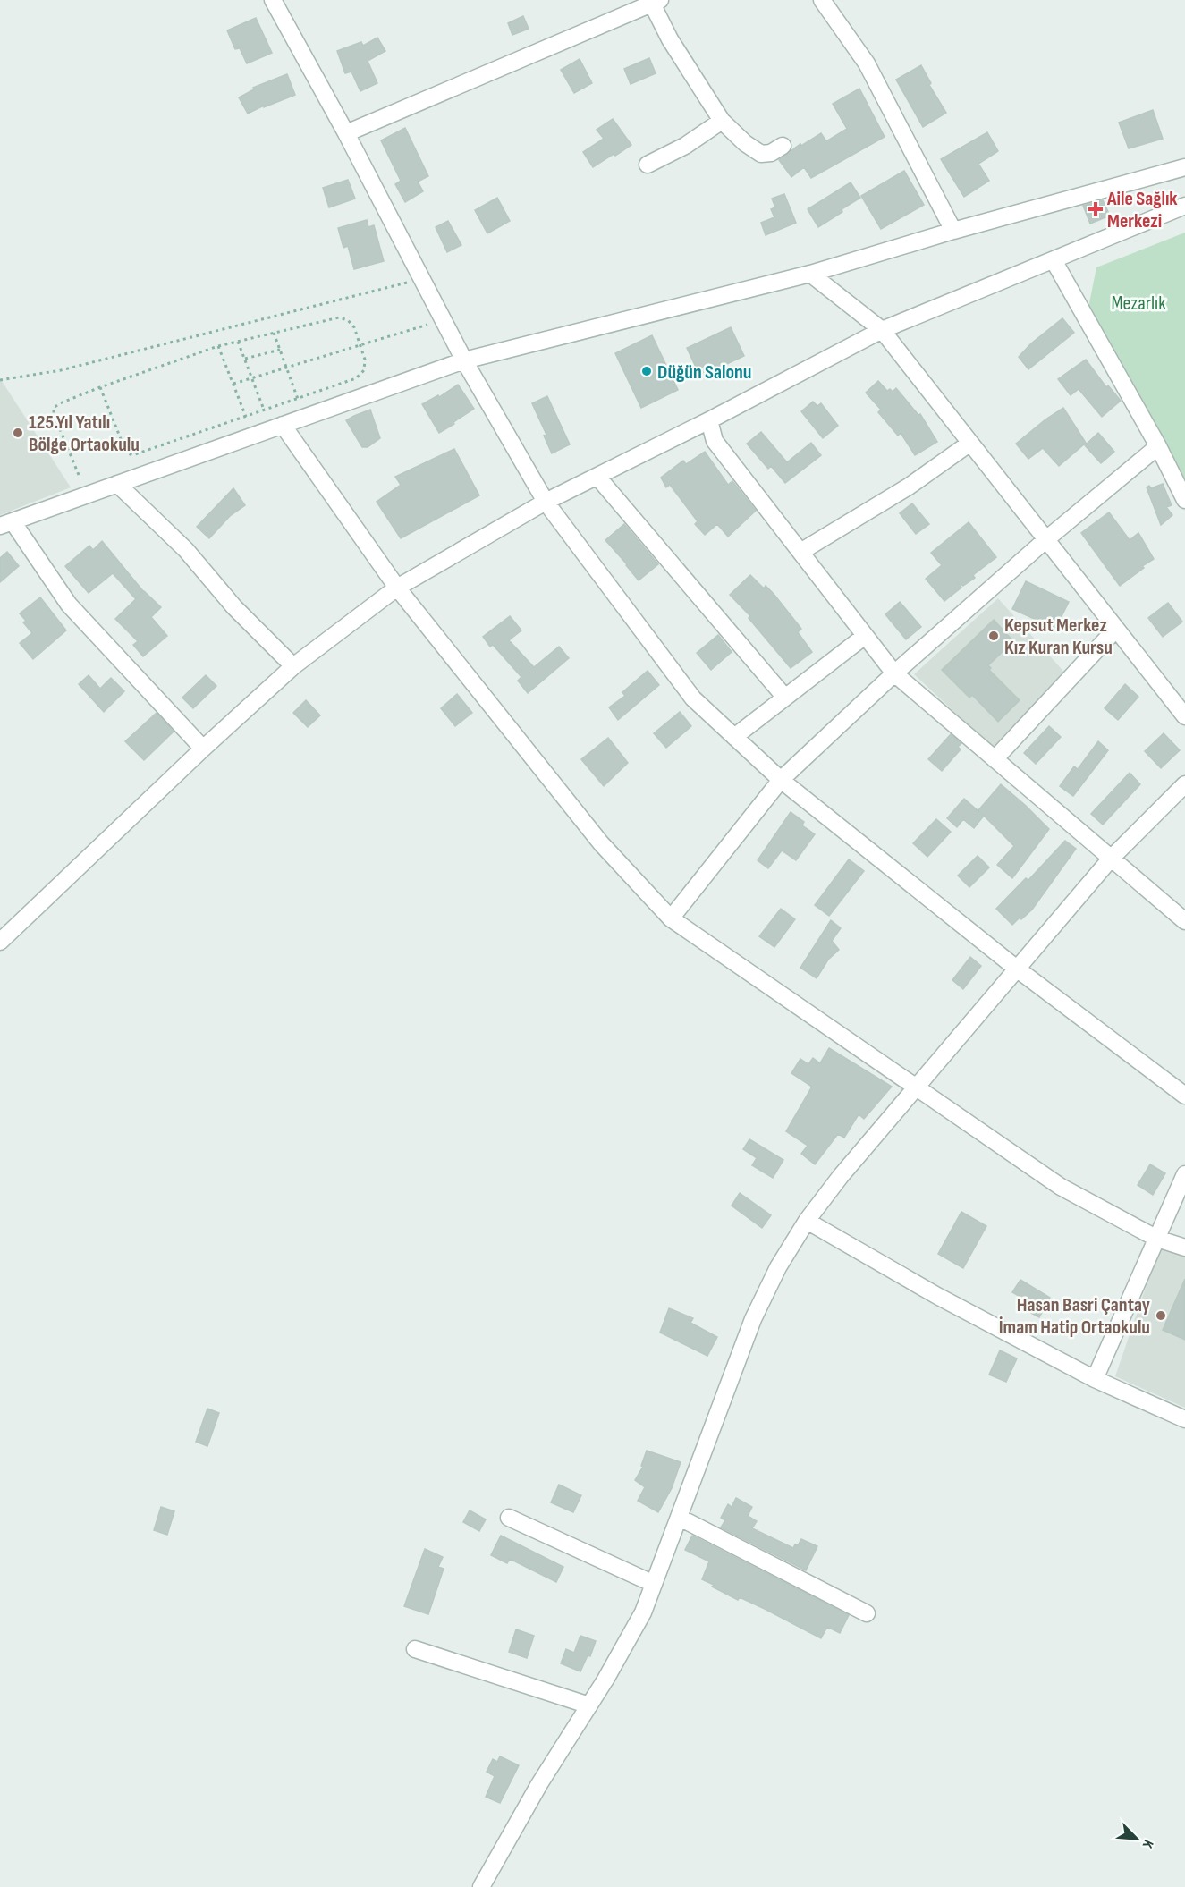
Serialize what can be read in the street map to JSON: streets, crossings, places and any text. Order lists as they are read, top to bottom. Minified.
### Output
{"parks":["Mezarlık"],"places":{"health":["Aile Sağlık Merkezi"],"other":["Düğün Salonu","125.Yıl Yatılı Bölge Ortaokulu","Kepsut Merkez Kız Kuran Kursu","Hasan Basri Çantay İmam Hatip Ortaokulu"]},"north":"bottom right"}
